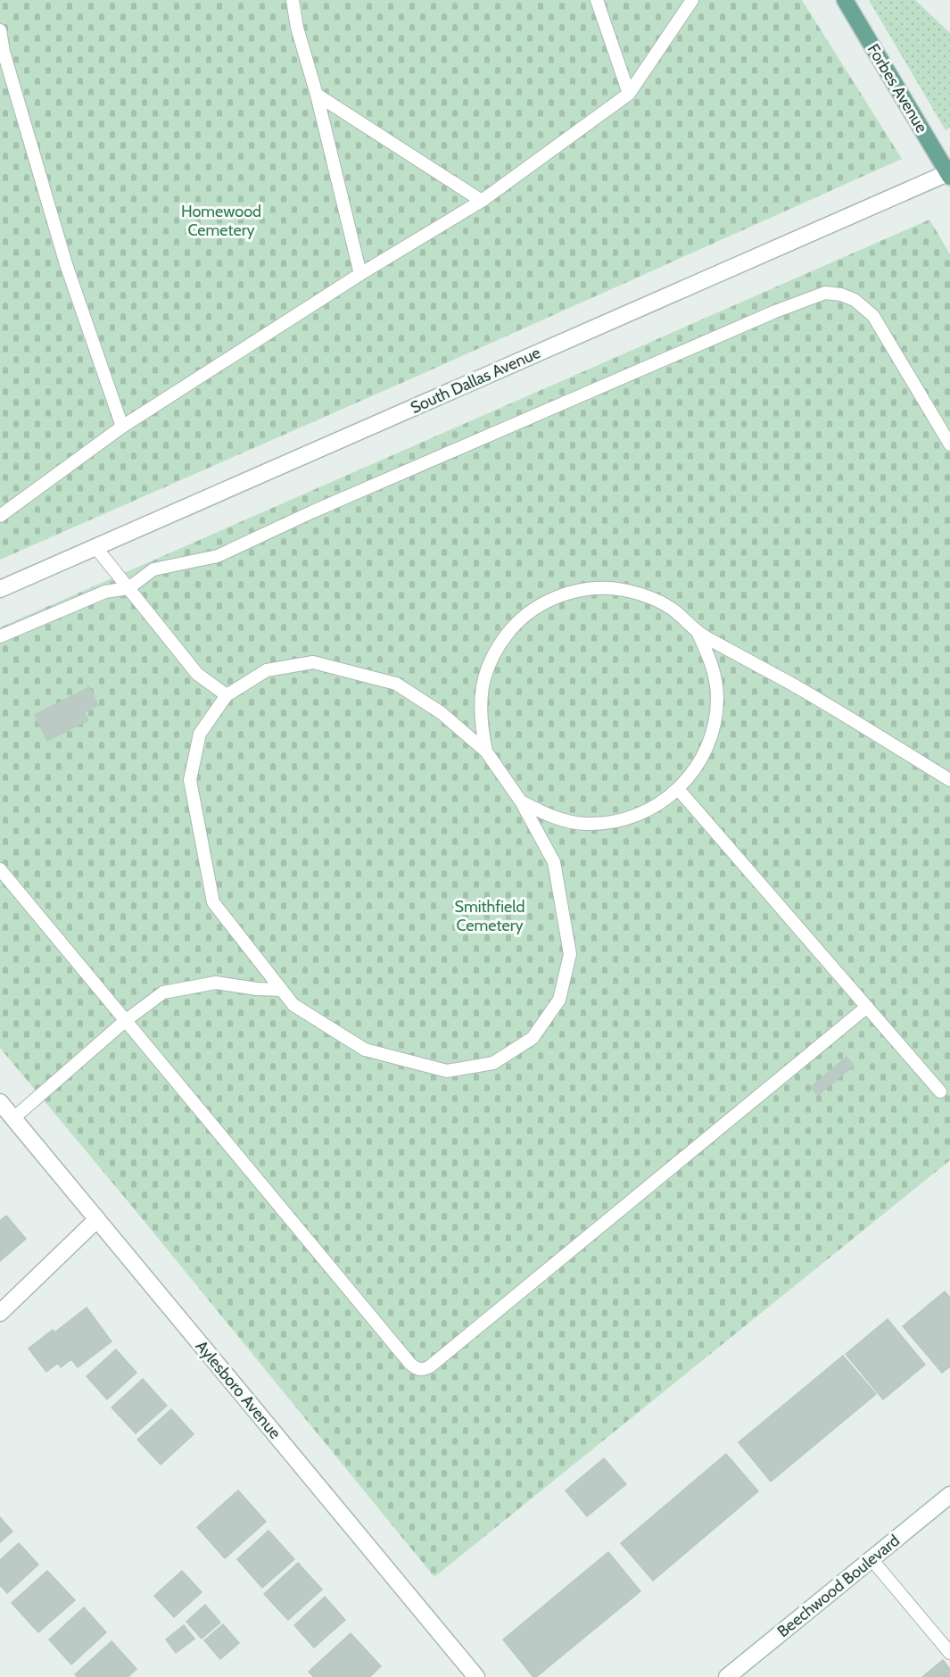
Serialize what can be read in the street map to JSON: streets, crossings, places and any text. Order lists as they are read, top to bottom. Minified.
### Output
{"streets":{"main road":["Forbes Avenue"],"street":["South Dallas Avenue","Aylesboro Avenue","Beechwood Boulevard"]},"crossings":[["Forbes Avenue","South Dallas Avenue"]],"parks":["Homewood Cemetery","Smithfield Cemetery"]}
